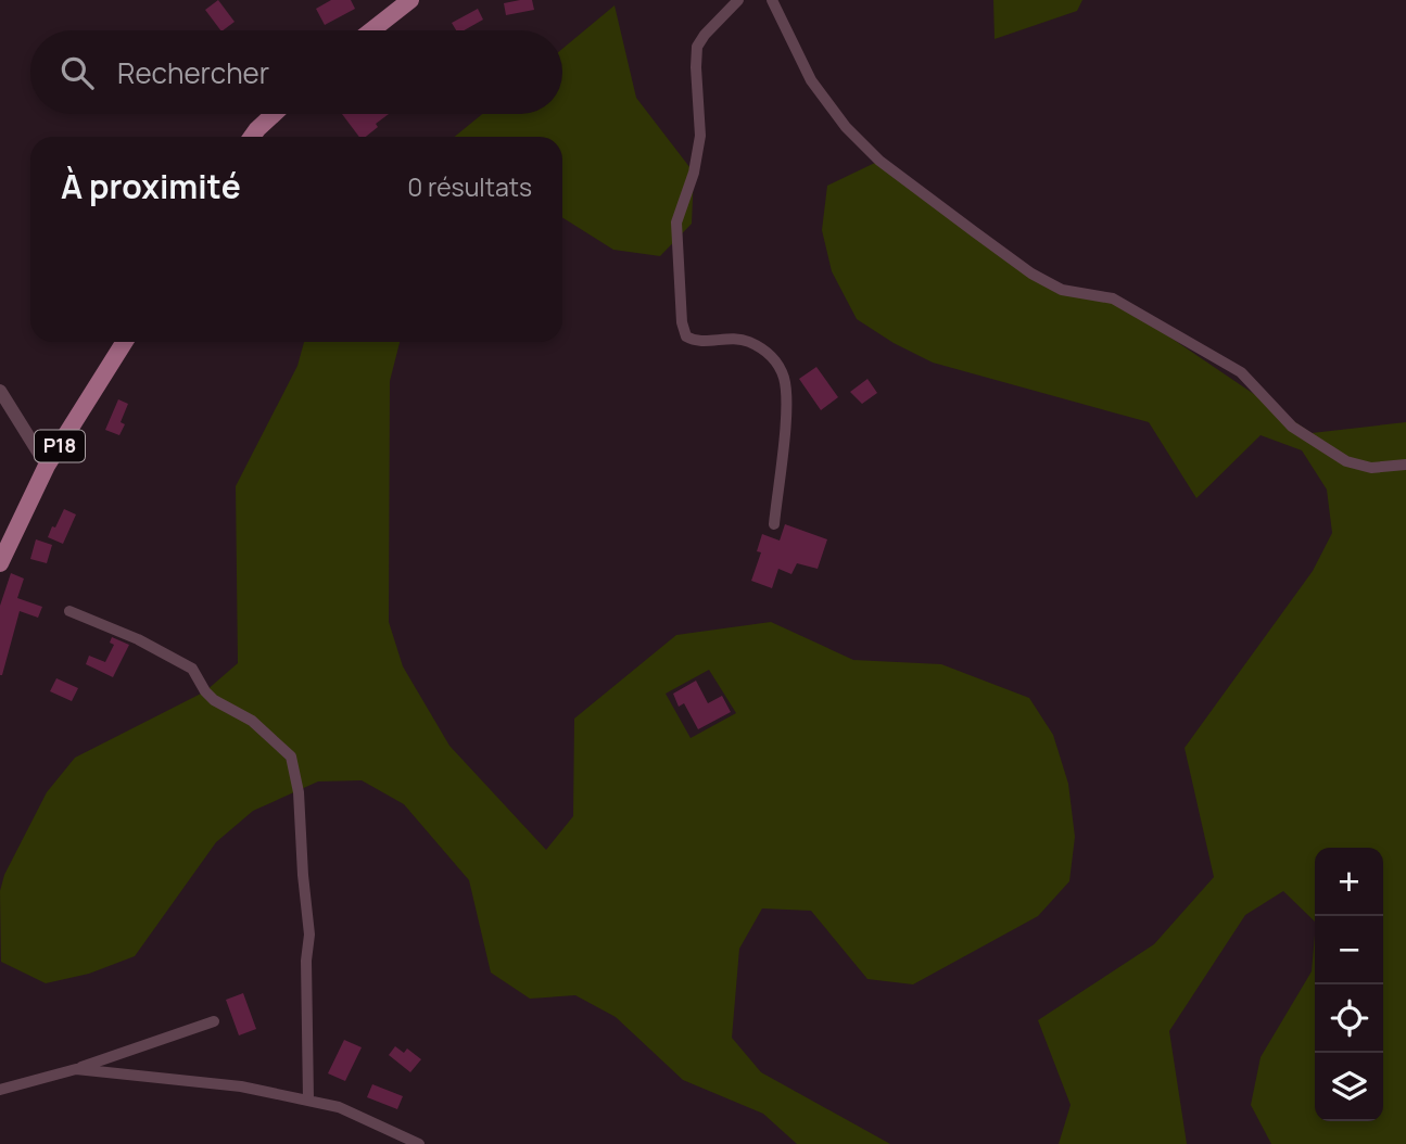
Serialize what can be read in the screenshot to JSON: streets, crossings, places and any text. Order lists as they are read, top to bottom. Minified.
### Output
{"streets":{"main road":["P18"]},"page":{"search":"Rechercher","heading":["À proximité","0 résultats"],"map_buttons":["+","−"]}}
